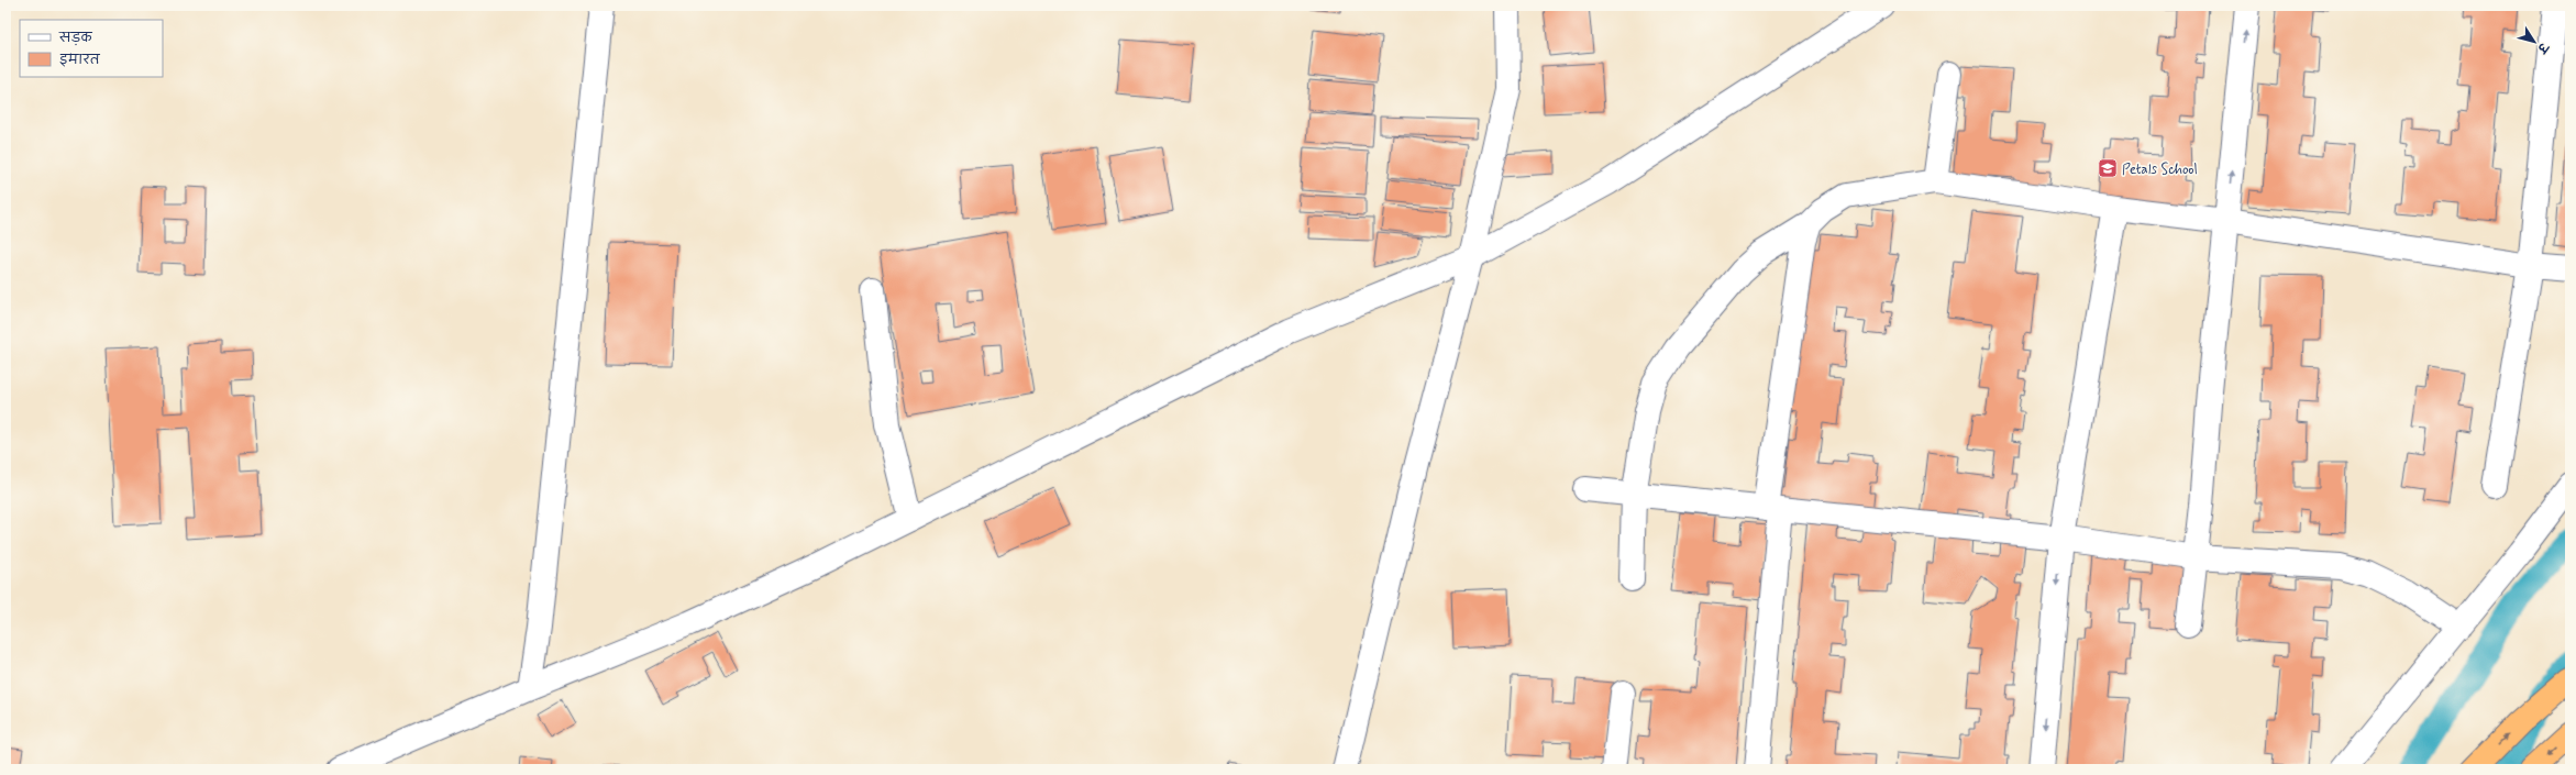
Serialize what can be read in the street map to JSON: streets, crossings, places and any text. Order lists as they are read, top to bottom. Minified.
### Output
{"places":{"school or university":["Petals School"]},"legend":["सड़क","इमारत"],"north":"bottom right"}
